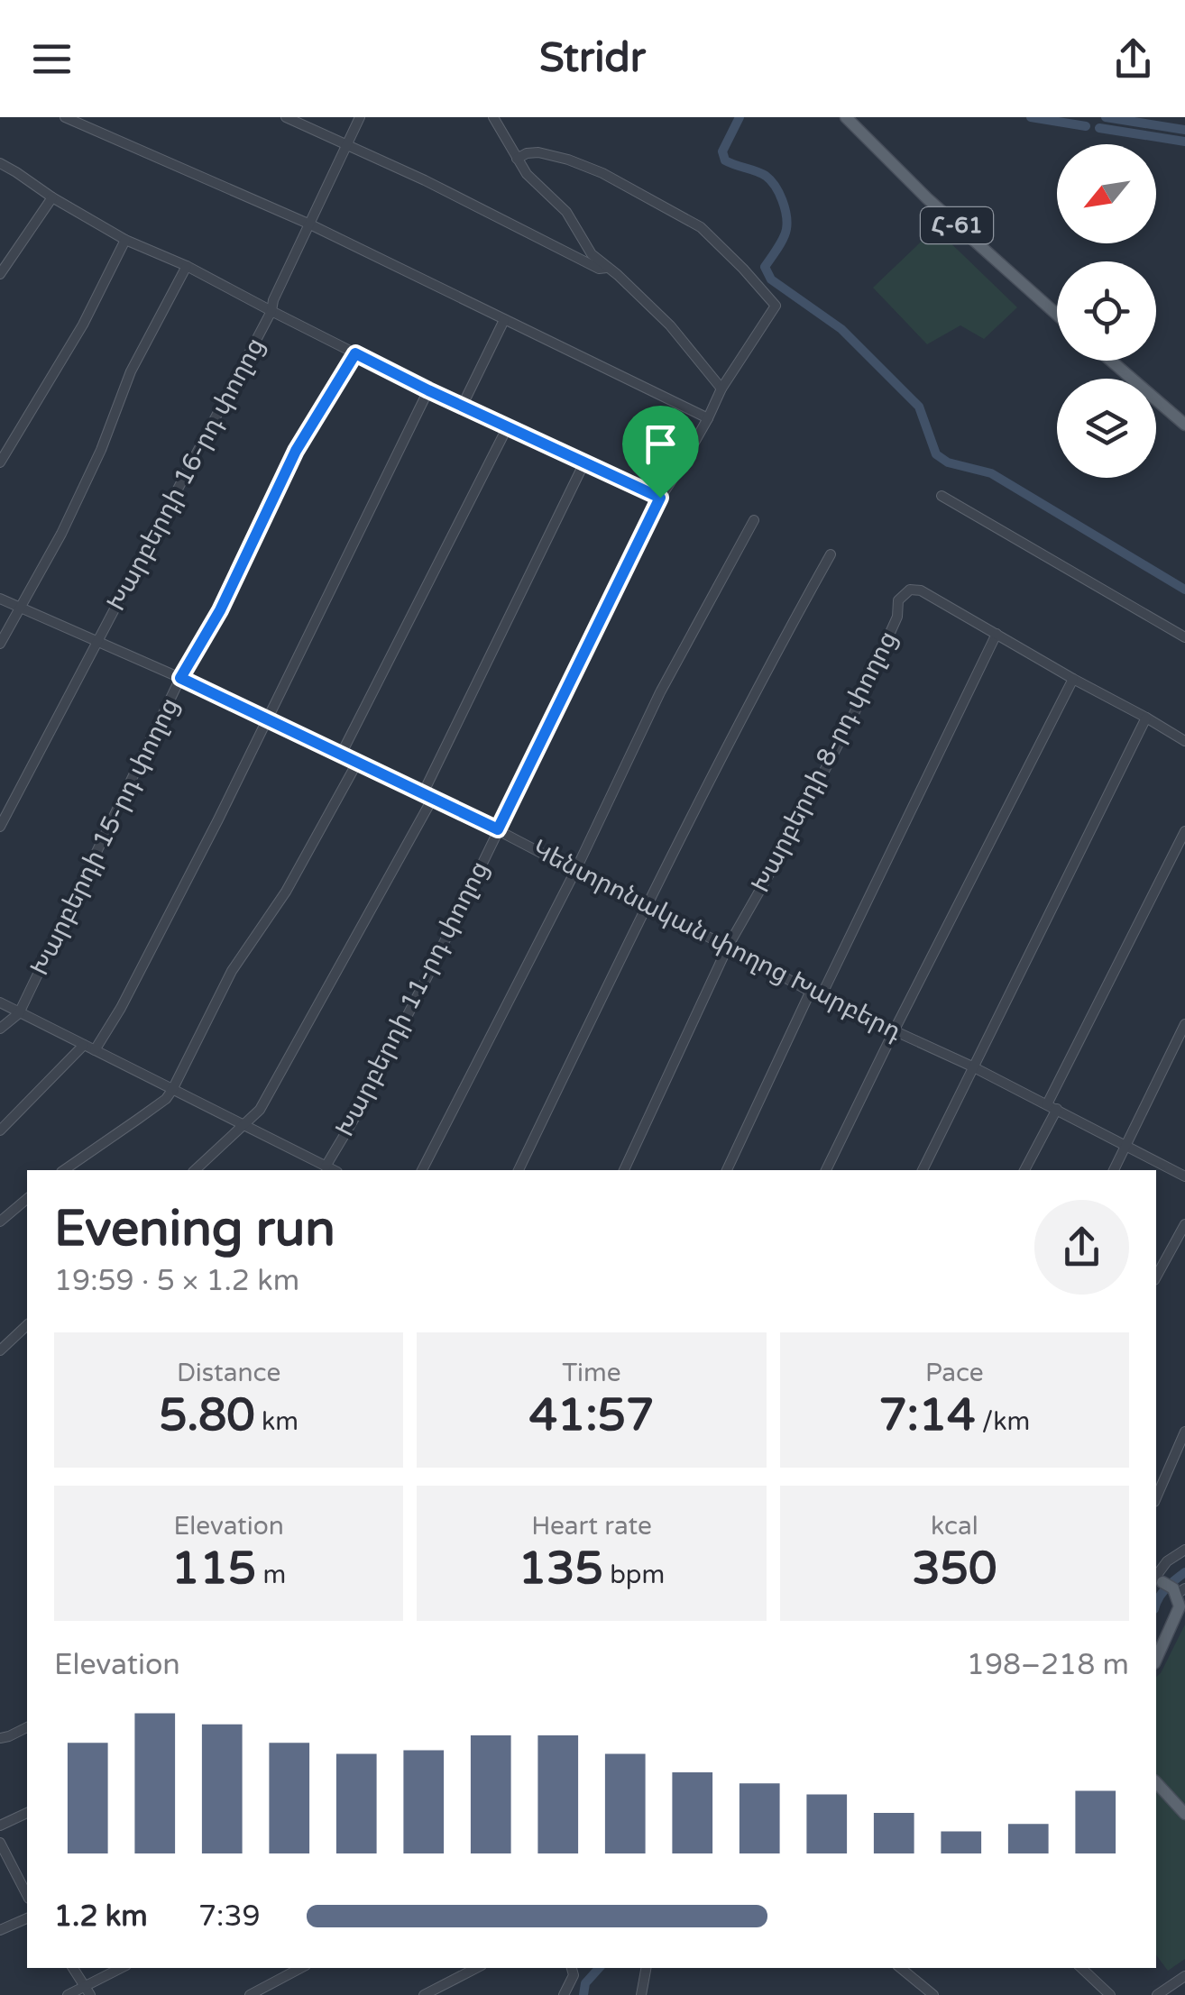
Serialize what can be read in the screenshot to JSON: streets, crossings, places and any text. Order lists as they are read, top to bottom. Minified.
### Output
{"streets":{"main road":["Հ-61"],"street":["Խարբերդի 16-րդ փողոց","Խարբերդի 8-րդ փողոց","Խարբերդի 15-րդ փողոց","Կենտրոնական փողոց Խարբերդ","Խարբերդի 11-րդ փողոց"]},"crossings":[["Խարբերդի 16-րդ փողոց","Կենտրոնական փողոց Խարբերդ"],["Խարբերդի 8-րդ փողոց","Կենտրոնական փողոց Խարբերդ"],["Խարբերդի 15-րդ փողոց","Կենտրոնական փողոց Խարբերդ"],["Կենտրոնական փողոց Խարբերդ","Խարբերդի 11-րդ փողոց"]],"north":"bottom left","page":{"header":"Stridr","heading":["Evening run","19:59 · 5 × 1.2 km"],"stats":[["Distance","5.80 km"],["Time","41:57"],["Pace","7:14 /km"],["Elevation","115 m"],["Heart rate","135 bpm"],["kcal","350"]],"chart":["Elevation","198–218 m"],"list":[{"name":"1.2 km","note":"7:39"}]}}
